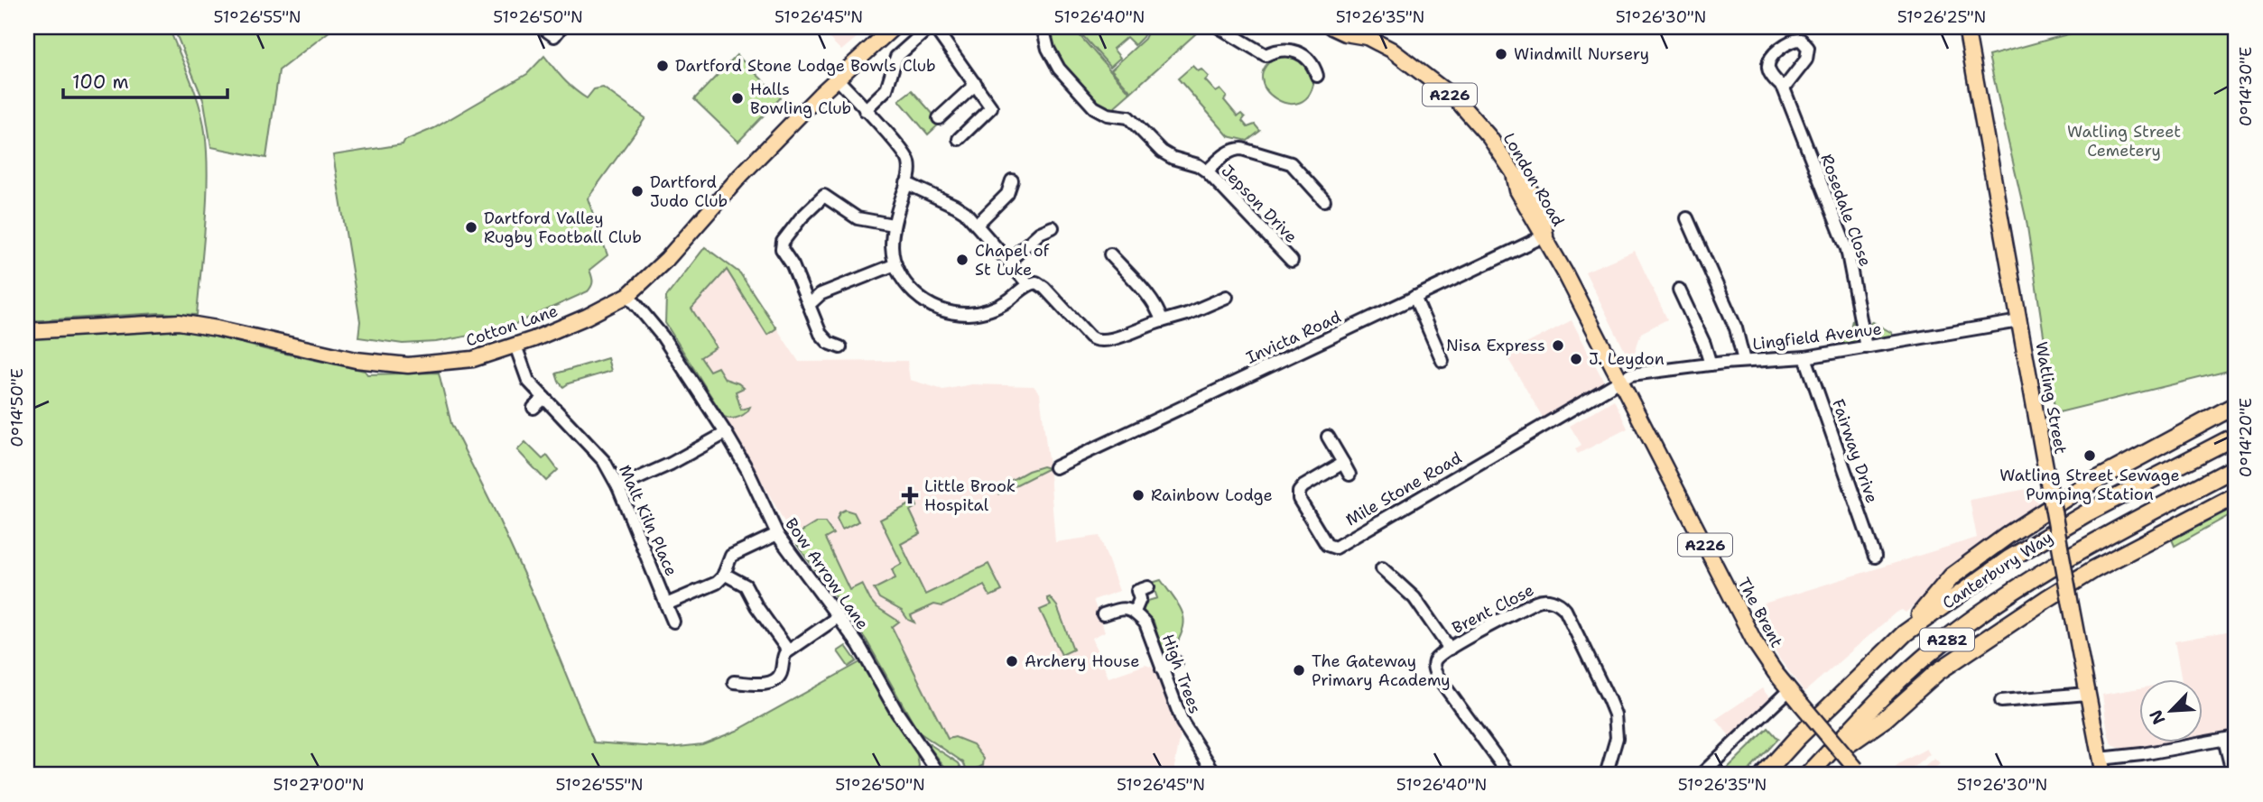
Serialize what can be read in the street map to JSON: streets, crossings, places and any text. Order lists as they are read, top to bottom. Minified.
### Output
{"streets":{"highway":["Canterbury Way","A282"],"main road":["A226","London Road","Cotton Lane","Watling Street","The Brent"],"street":["Jepson Drive","Rosedale Close","Lingfield Avenue","Invicta Road","Fairway Drive","Mile Stone Road","Malt Kiln Place","Bow Arrow Lane","Brent Close","High Trees"]},"crossings":[["London Road","Lingfield Avenue"],["London Road","Invicta Road"],["London Road","Mile Stone Road"],["London Road","The Brent"],["Rosedale Close","Lingfield Avenue"],["Cotton Lane","Malt Kiln Place"],["Cotton Lane","Bow Arrow Lane"],["Lingfield Avenue","Watling Street"],["Lingfield Avenue","Fairway Drive"],["Lingfield Avenue","Mile Stone Road"],["Lingfield Avenue","The Brent"],["Mile Stone Road","The Brent"]],"parks":["Watling Street Cemetery"],"places":{"other":["Windmill Nursery","Dartford Stone Lodge Bowls Club","Halls Bowling Club","Dartford Judo Club","Dartford Valley Rugby Football Club","Chapel of St Luke","Nisa Express","J. Leydon","Watling Street Sewage Pumping Station","Rainbow Lodge","Archery House","The Gateway Primary Academy"],"health":["Little Brook Hospital"]},"scale_bar":"100 m","north":"bottom left","coordinates":["51°26'55\"N","51°26'50\"N","51°26'45\"N","51°26'40\"N","51°26'35\"N","51°26'30\"N","51°26'25\"N","0°14'30\"E","0°14'50\"E","0°14'20\"E","51°27'00\"N"]}
